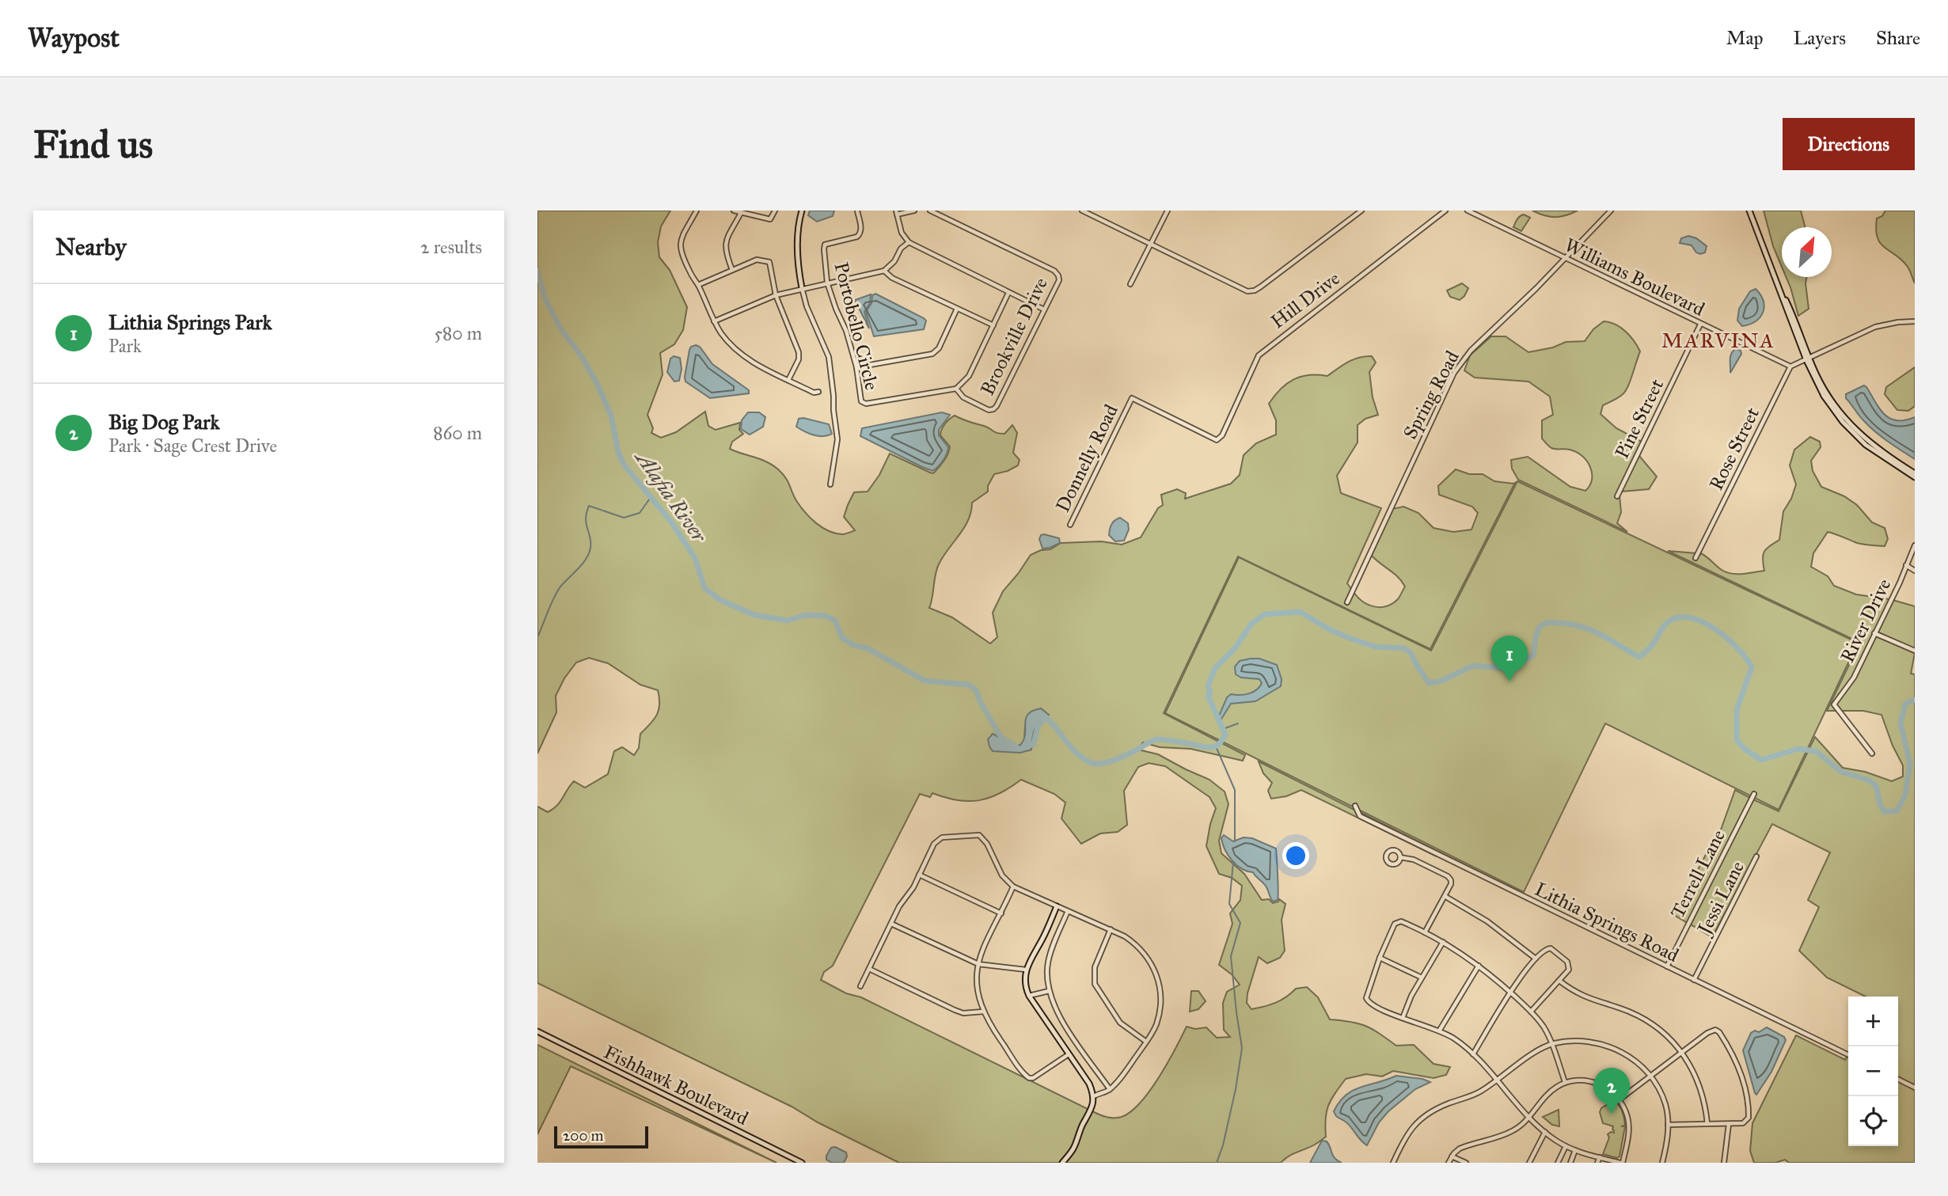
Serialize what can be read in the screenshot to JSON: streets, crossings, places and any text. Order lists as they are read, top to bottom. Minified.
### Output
{"streets":{"main road":["Fishhawk Boulevard"],"street":["Williams Boulevard","Hill Drive","Portobello Circle","Brookville Drive","Spring Road","Pine Street","Rose Street","Donnelly Road","River Drive","Terrell Lane","Jessi Lane","Lithia Springs Road"]},"crossings":[["Williams Boulevard","Spring Road"],["Williams Boulevard","Pine Street"],["Williams Boulevard","Rose Street"],["Hill Drive","Donnelly Road"],["Portobello Circle","Brookville Drive"],["Terrell Lane","Lithia Springs Road"],["Jessi Lane","Lithia Springs Road"]],"districts":["MARVINA"],"water":["Alafia River"],"scale_bar":"200 m","north":"top right","page":{"header":"Waypost","nav":["Map","Layers","Share"],"buttons":"Directions","title":"Find us","heading":["Nearby","2 results"],"list":[{"mark":"1","name":"Lithia Springs Park","note":"Park","value":"580 m"},{"mark":"2","name":"Big Dog Park","note":"Park · Sage Crest Drive","value":"860 m"}],"pins":["1","2"],"map_buttons":["+","−"],"scale":"200 m"}}
